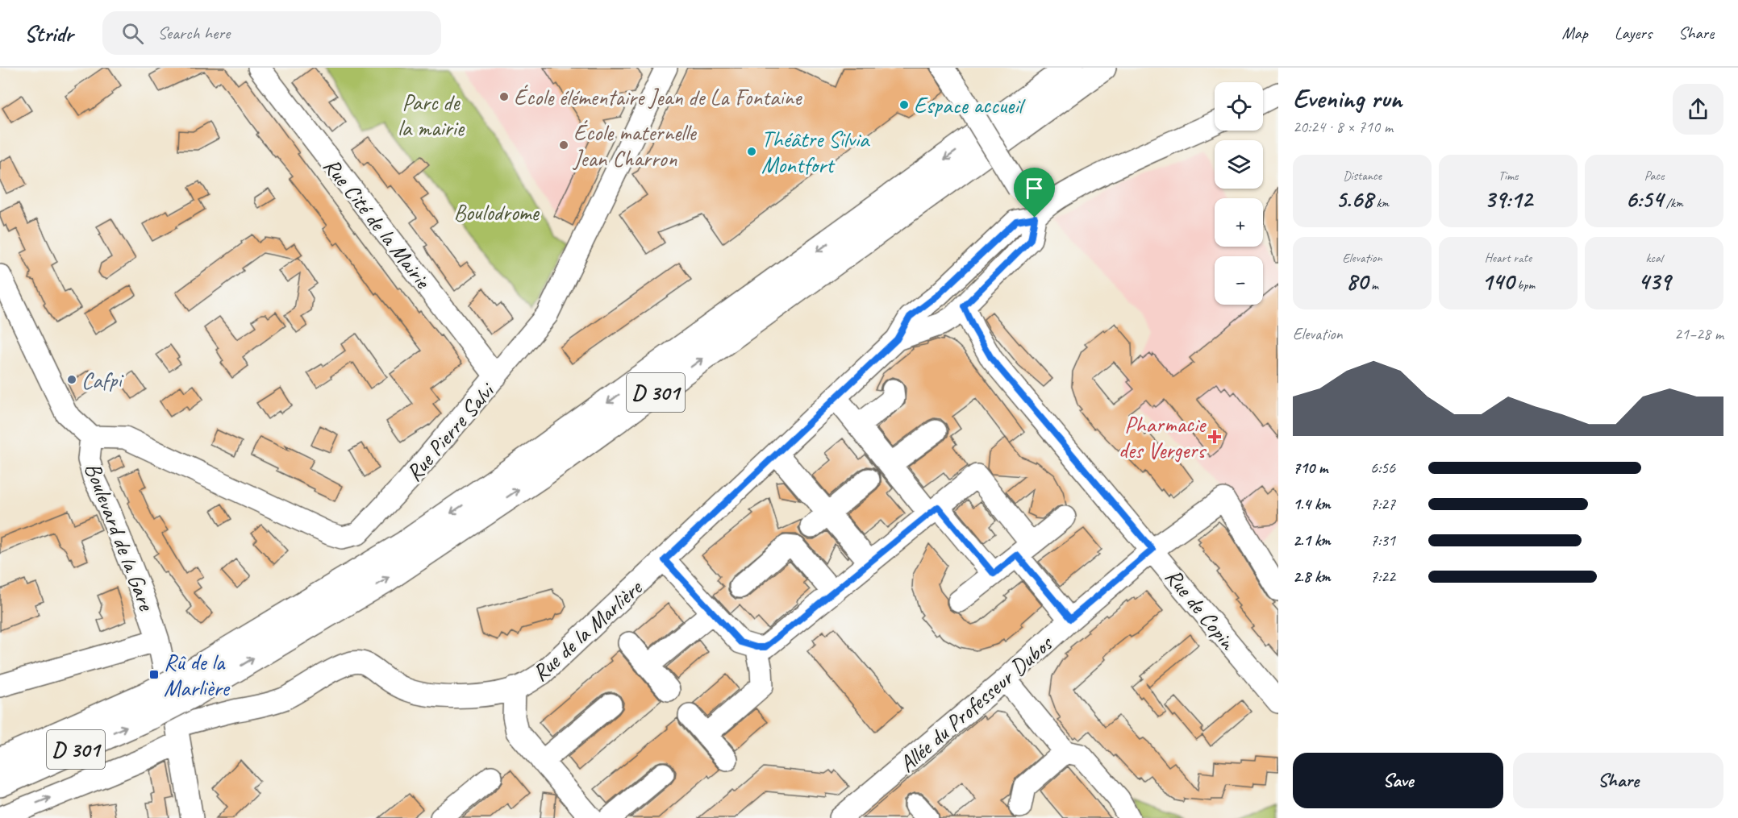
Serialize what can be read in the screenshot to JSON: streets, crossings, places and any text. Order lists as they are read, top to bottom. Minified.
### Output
{"streets":{"highway":["D 301"],"street":["Rue Cité de la Mairie","Rue Pierre Salvi","Boulevard de la Gare","Rue de Copin","Rue de la Marlière","Allée du Professeur Dubos"]},"crossings":[["Rue Cité de la Mairie","Rue Pierre Salvi"],["Rue Pierre Salvi","Boulevard de la Gare"],["Boulevard de la Gare","Rue de la Marlière"],["Rue de Copin","Rue de la Marlière"],["Rue de Copin","Allée du Professeur Dubos"]],"parks":["Parc de la mairie","Boulodrome"],"places":{"other":["École élémentaire Jean de La Fontaine","Espace accueil","École maternelle Jean Charron","Théâtre Silvia Montfort","Cafpi"],"health":["Pharmacie des Vergers"],"transit":["Rû de la Marlière"]},"page":{"header":"Stridr","search":"Search here","nav":["Map","Layers","Share"],"heading":["Evening run","20:24 · 8 × 710 m"],"map_buttons":["+","−"],"stats":[["Distance","5.68 km"],["Time","39:12"],["Pace","6:54 /km"],["Elevation","80 m"],["Heart rate","140 bpm"],["kcal","439"]],"chart":["Elevation","21–28 m"],"list":[{"name":"710 m","note":"6:56"},{"name":"1.4 km","note":"7:27"},{"name":"2.1 km","note":"7:31"},{"name":"2.8 km","note":"7:22"}],"buttons":["Save","Share"]}}
